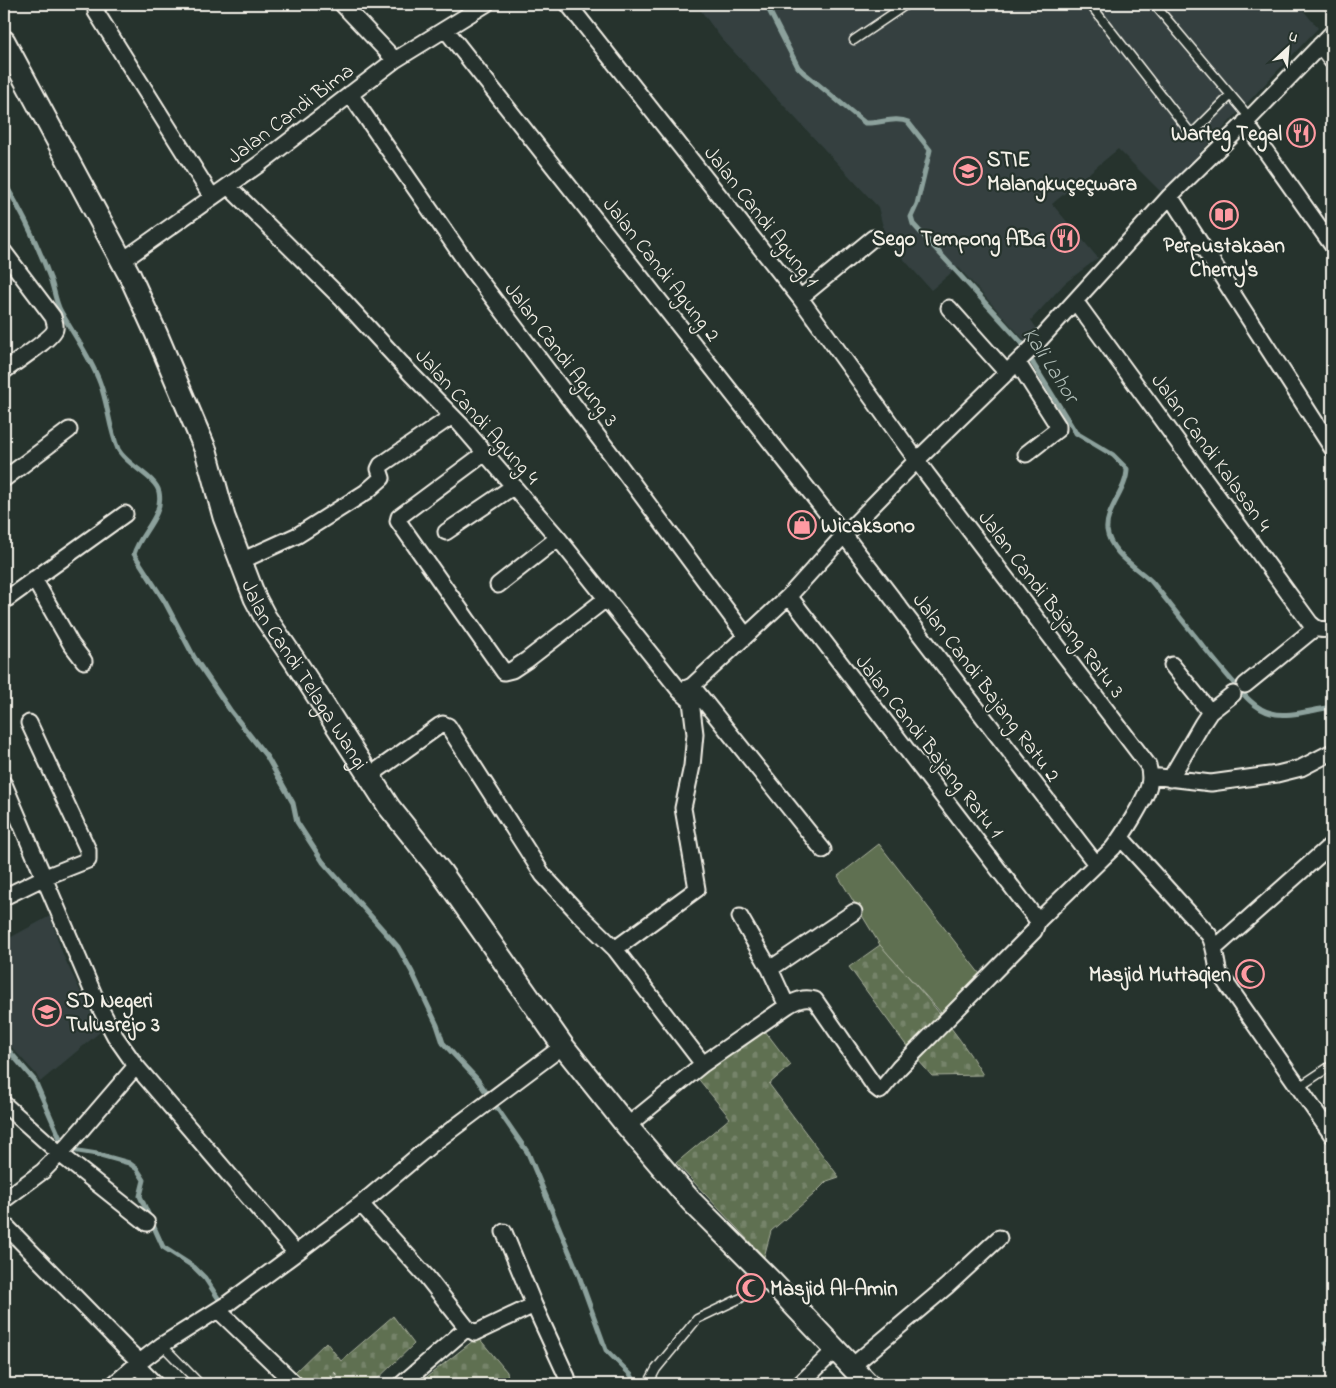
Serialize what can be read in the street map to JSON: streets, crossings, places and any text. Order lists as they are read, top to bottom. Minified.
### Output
{"streets":{"street":["Jalan Candi Bima","Jalan Candi Agung 1","Jalan Candi Agung 2","Jalan Candi Agung 3","Jalan Candi Agung 4","Jalan Candi Kalasan 4","Jalan Candi Bajang Ratu 3","Jalan Candi Telaga Wangi","Jalan Candi Bajang Ratu 2","Jalan Candi Bajang Ratu 1"]},"crossings":[["Jalan Candi Bima","Jalan Candi Agung 2"],["Jalan Candi Bima","Jalan Candi Agung 3"],["Jalan Candi Bima","Jalan Candi Agung 4"],["Jalan Candi Bima","Jalan Candi Telaga Wangi"],["Jalan Candi Agung 1","Jalan Candi Bajang Ratu 3"],["Jalan Candi Agung 2","Jalan Candi Bajang Ratu 2"]],"water":["Kali Lahor"],"places":{"restaurant":["Warteg Tegal","Sego Tempong ABG"],"school or university":["STIE Malangkuçeçwara","SD Negeri Tulusrejo 3"],"library":["Perpustakaan Cherry's"],"shop":["Wicaksono"],"mosque":["Masjid Muttaqien","Masjid Al-Amin"]},"north":"top right"}
